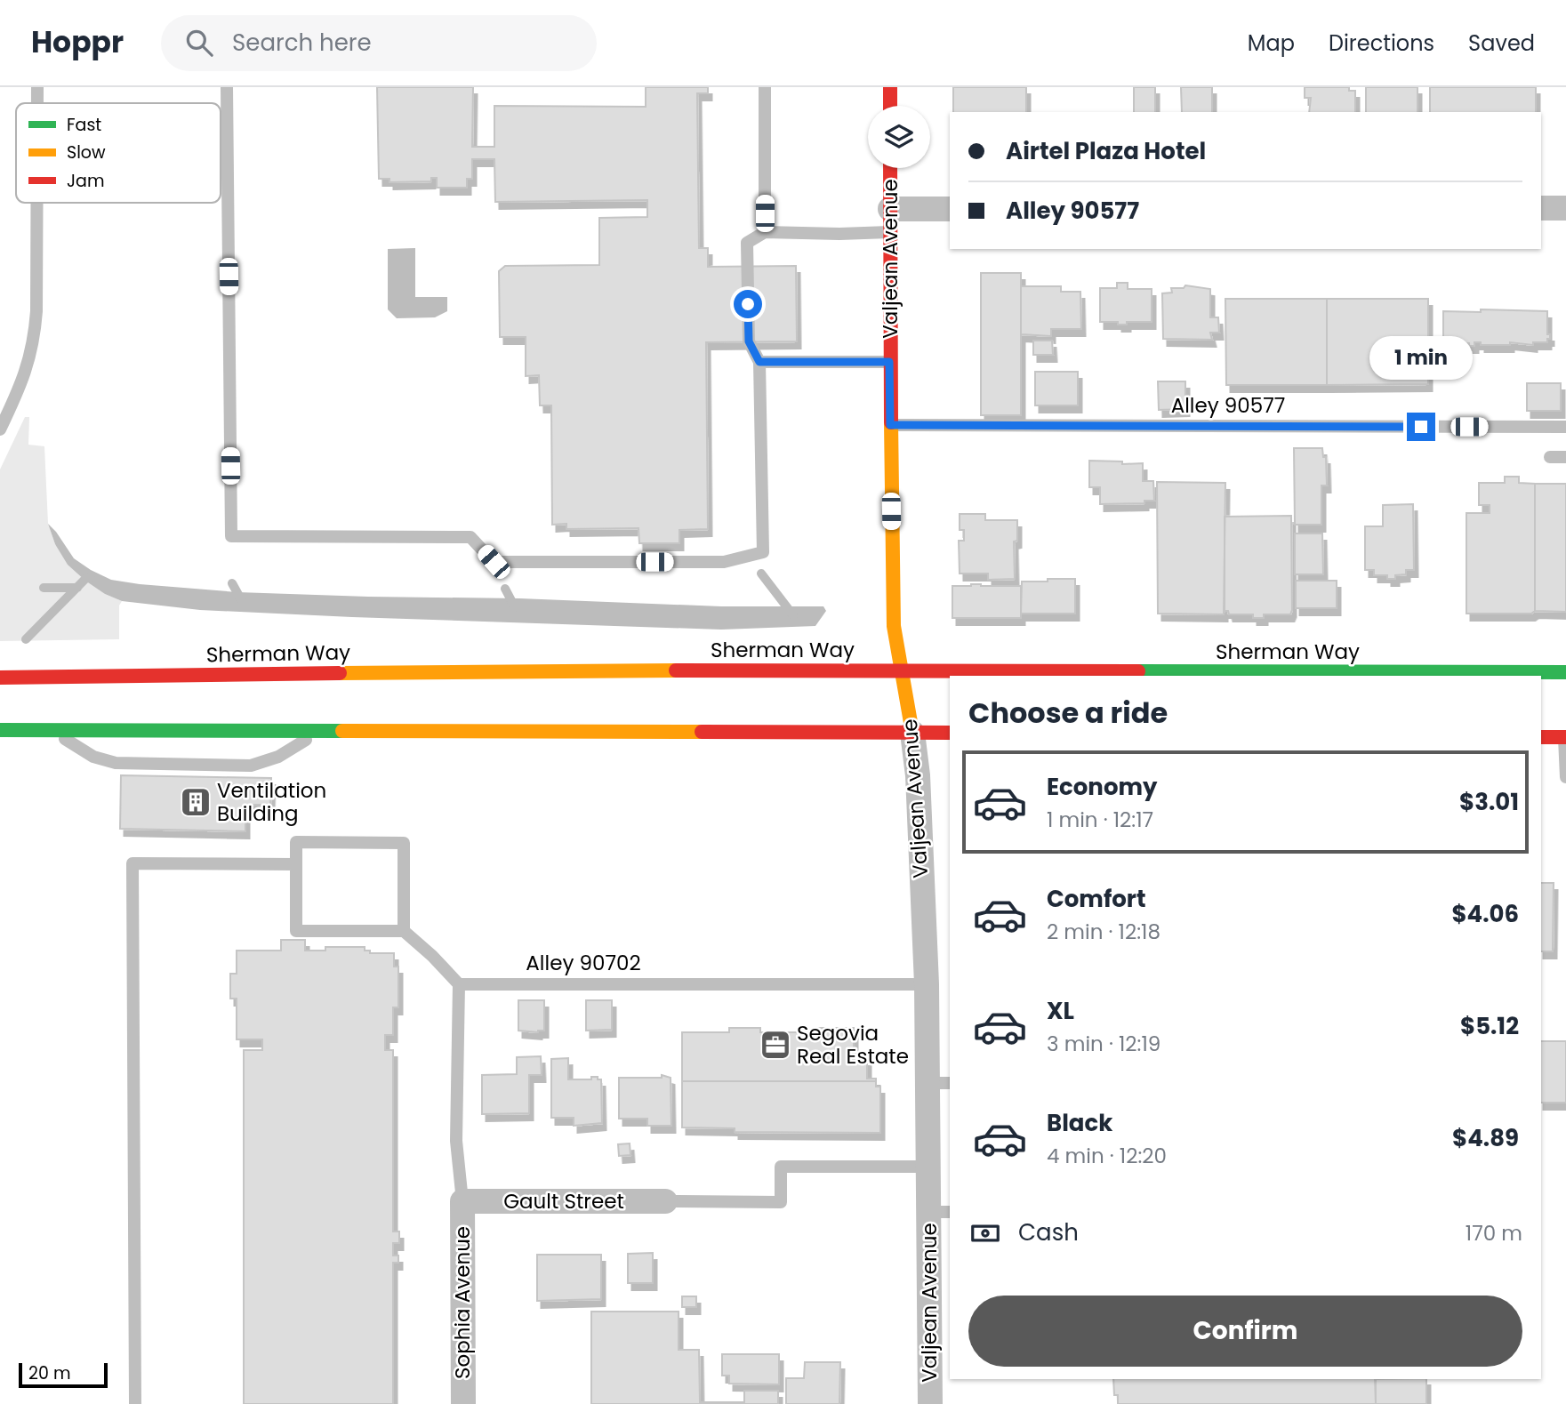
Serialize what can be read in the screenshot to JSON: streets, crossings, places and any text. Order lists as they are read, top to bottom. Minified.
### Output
{"streets":{"main road":["Valjean Avenue","Sherman Way"],"street":["Gault Street","Sophia Avenue"],"lane":["Alley 90577","Alley 90702"]},"crossings":[["Valjean Avenue","Alley 90577"],["Valjean Avenue","Sherman Way"],["Valjean Avenue","Alley 90702"],["Gault Street","Sophia Avenue"]],"places":{"building":["Ventilation Building"],"office":["Segovia Real Estate"]},"legend":["Fast","Slow","Jam"],"scale_bar":"20 m","page":{"header":"Hoppr","search":"Search here","nav":["Map","Directions","Saved"],"banner":["Airtel Plaza Hotel","Alley 90577"],"bubble":"1 min","heading":"Choose a ride","list":[{"name":"Economy","note":"1 min · 12:17","value":"$3.01"},{"name":"Comfort","note":"2 min · 12:18","value":"$4.06"},{"name":"XL","note":"3 min · 12:19","value":"$5.12"},{"name":"Black","note":"4 min · 12:20","value":"$4.89"}],"pay":["Cash","170 m"],"buttons":"Confirm","scale":"20 m"}}
